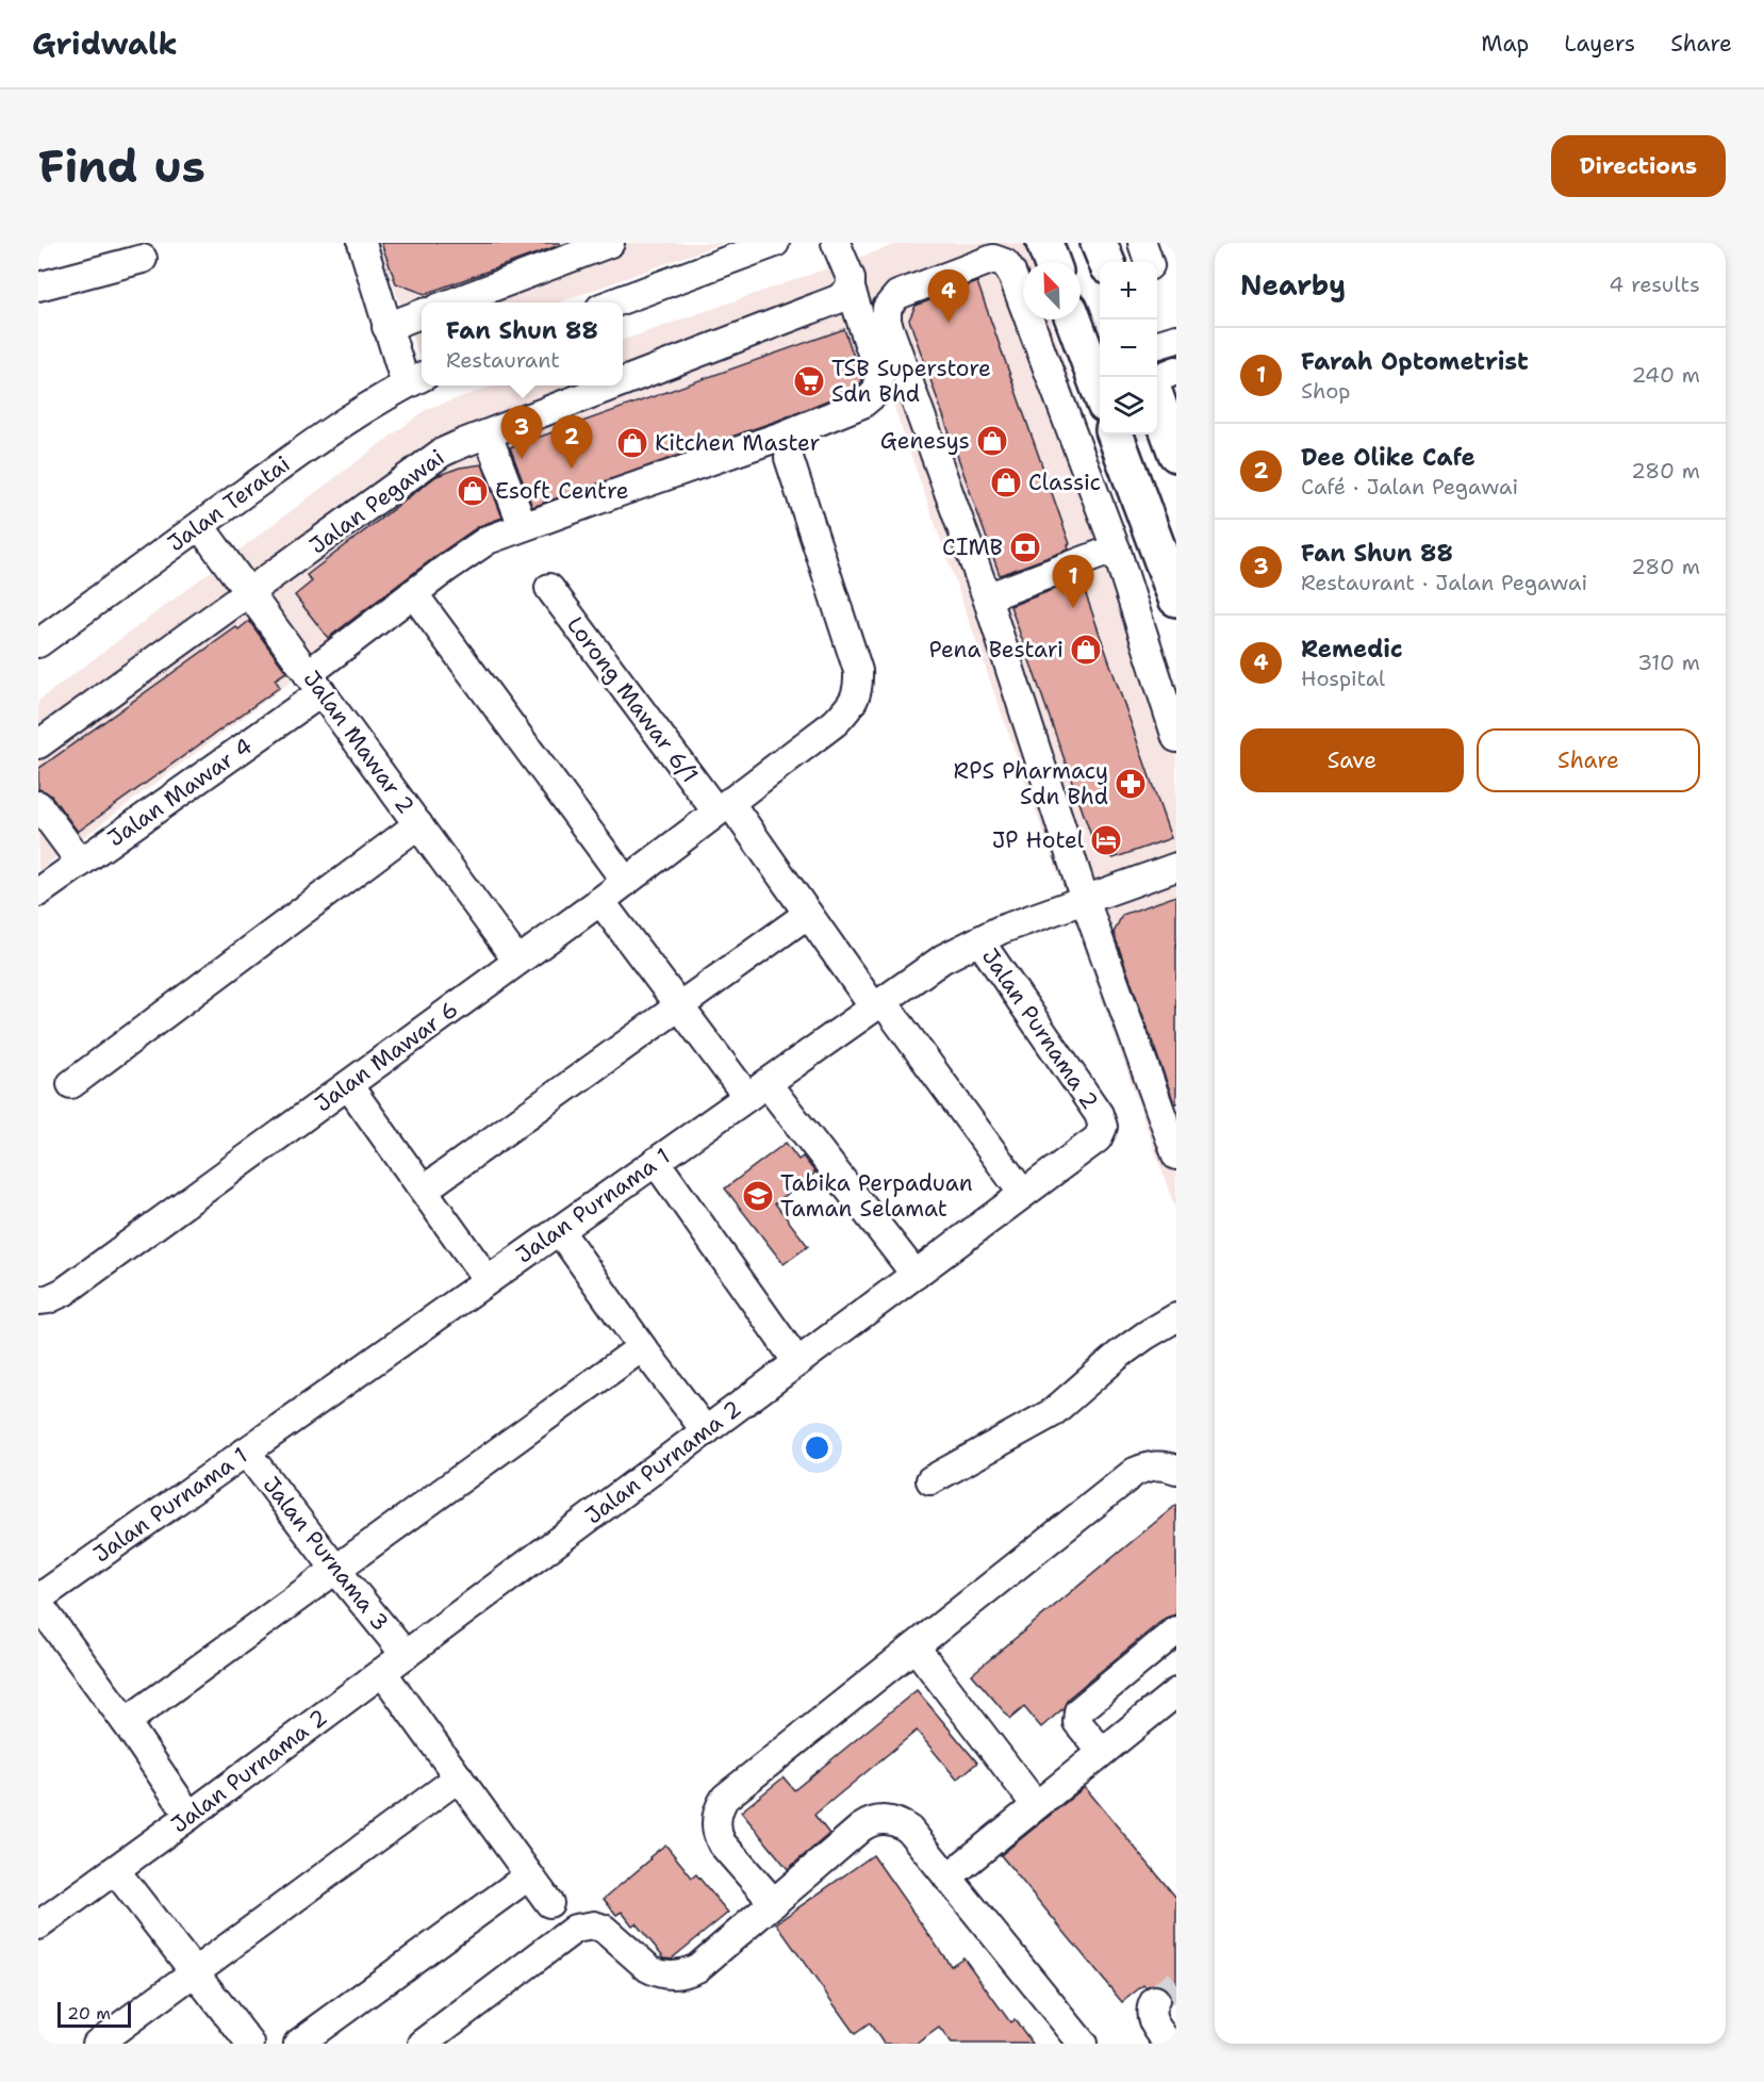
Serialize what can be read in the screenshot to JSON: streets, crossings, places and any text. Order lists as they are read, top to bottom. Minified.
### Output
{"streets":{"street":["Jalan Pegawai","Jalan Teratai","Lorong Mawar 6/1","Jalan Mawar 2","Jalan Mawar 4","Jalan Purnama 2","Jalan Mawar 6","Jalan Purnama 1","Jalan Purnama 3"]},"crossings":[["Jalan Pegawai","Jalan Mawar 2"],["Jalan Pegawai","Jalan Mawar 4"],["Jalan Teratai","Jalan Mawar 2"],["Lorong Mawar 6/1","Jalan Purnama 2"],["Lorong Mawar 6/1","Jalan Mawar 6"],["Lorong Mawar 6/1","Jalan Purnama 1"],["Jalan Mawar 2","Jalan Mawar 4"],["Jalan Mawar 2","Jalan Mawar 6"],["Jalan Purnama 2","Jalan Purnama 1"],["Jalan Purnama 2","Jalan Purnama 3"],["Jalan Purnama 1","Jalan Purnama 3"]],"places":{"supermarket":["TSB Superstore Sdn Bhd"],"shop":["Genesys","Kitchen Master","Classic","Esoft Centre","Pena Bestari"],"bank":["CIMB"],"pharmacy":["RPS Pharmacy Sdn Bhd"],"hotel":["JP Hotel"],"school or university":["Tabika Perpaduan Taman Selamat"]},"scale_bar":"20 m","north":"top left","page":{"header":"Gridwalk","nav":["Map","Layers","Share"],"buttons":["Directions",["Save","Share"]],"title":"Find us","heading":["Nearby","4 results"],"map_buttons":["+","−"],"pins":["4","3","2","1"],"popup":["Fan Shun 88","Restaurant"],"list":[{"mark":"1","name":"Farah Optometrist","note":"Shop","value":"240 m"},{"mark":"2","name":"Dee Olike Cafe","note":"Café · Jalan Pegawai","value":"280 m"},{"mark":"3","name":"Fan Shun 88","note":"Restaurant · Jalan Pegawai","value":"280 m"},{"mark":"4","name":"Remedic","note":"Hospital","value":"310 m"}],"scale":"20 m"}}
